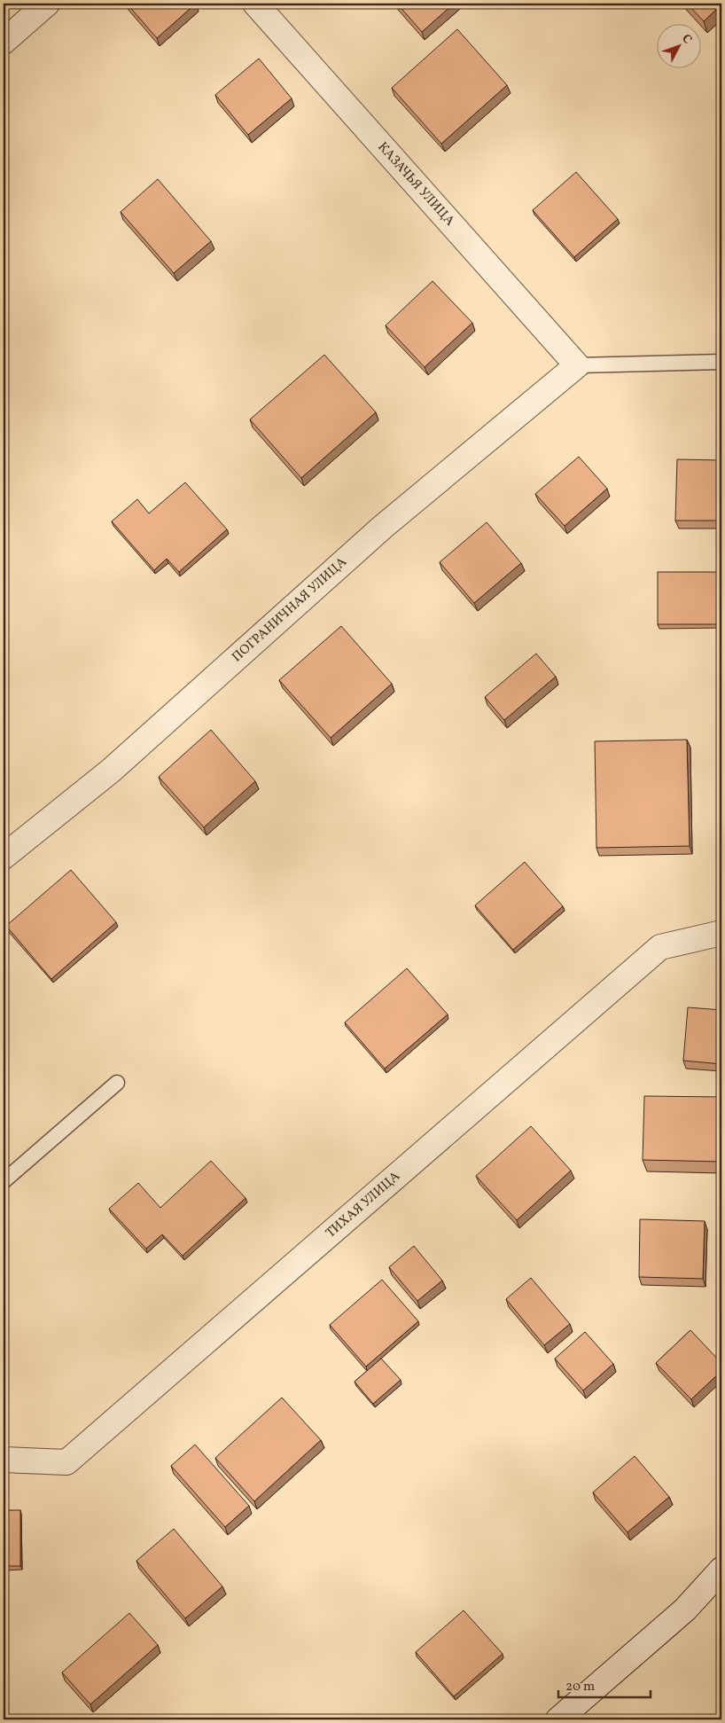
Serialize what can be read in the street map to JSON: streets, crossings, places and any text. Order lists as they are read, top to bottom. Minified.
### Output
{"streets":{"street":["КАЗАЧЬЯ УЛИЦА","ПОГРАНИЧНАЯ УЛИЦА","ТИХАЯ УЛИЦА"]},"crossings":[["КАЗАЧЬЯ УЛИЦА","ПОГРАНИЧНАЯ УЛИЦА"]],"scale_bar":"20 m","north":"top right"}
